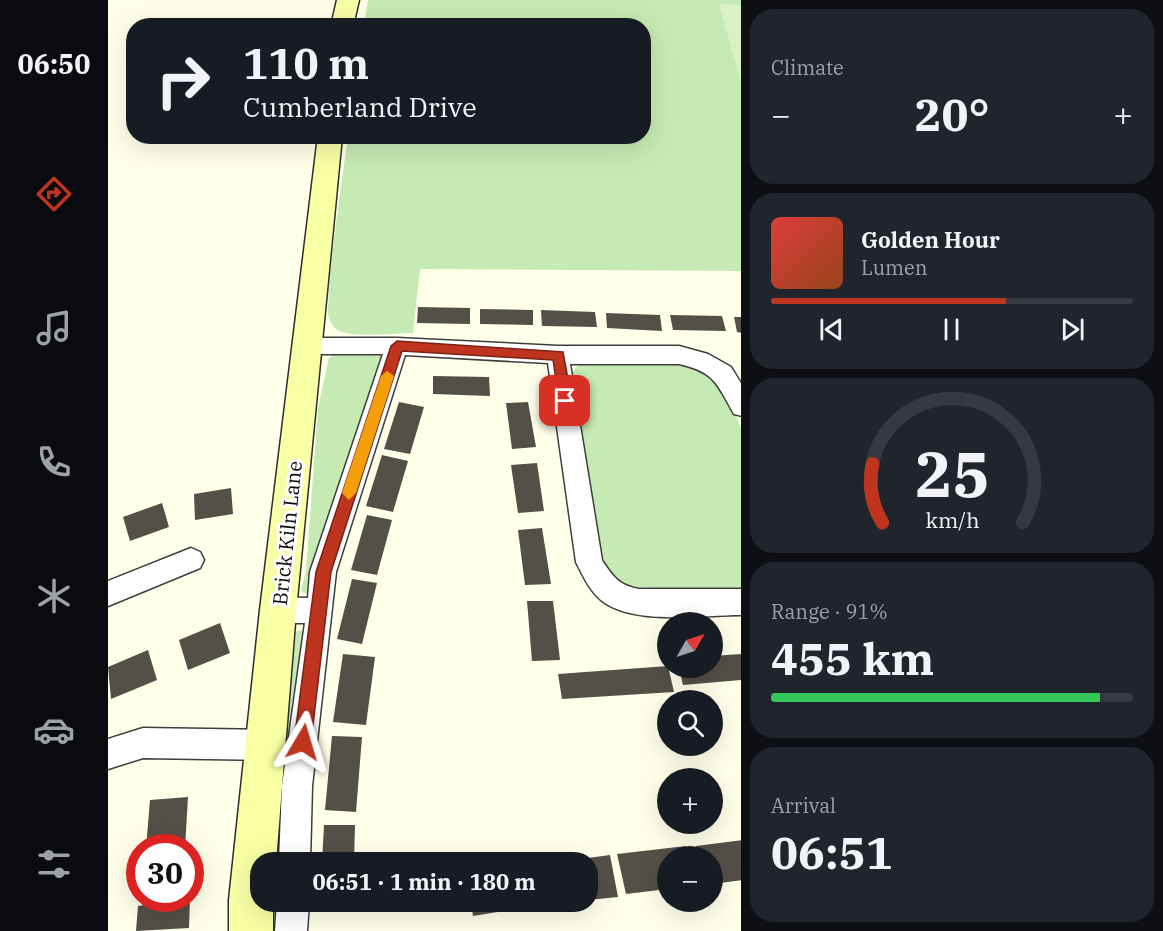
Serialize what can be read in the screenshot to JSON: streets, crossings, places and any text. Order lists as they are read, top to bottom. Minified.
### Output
{"streets":{"street":["Brick Kiln Lane"]},"north":"top right","page":{"tabs":"06:50","tile":["Climate",["Range · 91%","455 km"],["Arrival","06:51"]],"turn":["110 m","Cumberland Drive"],"heat":["−","20°","+"],"song":["Golden Hour","Lumen"],"map_buttons":["+","−"],"limit":"30","trip":"06:51 · 1 min · 180 m","gauge":["25","km/h"]}}
